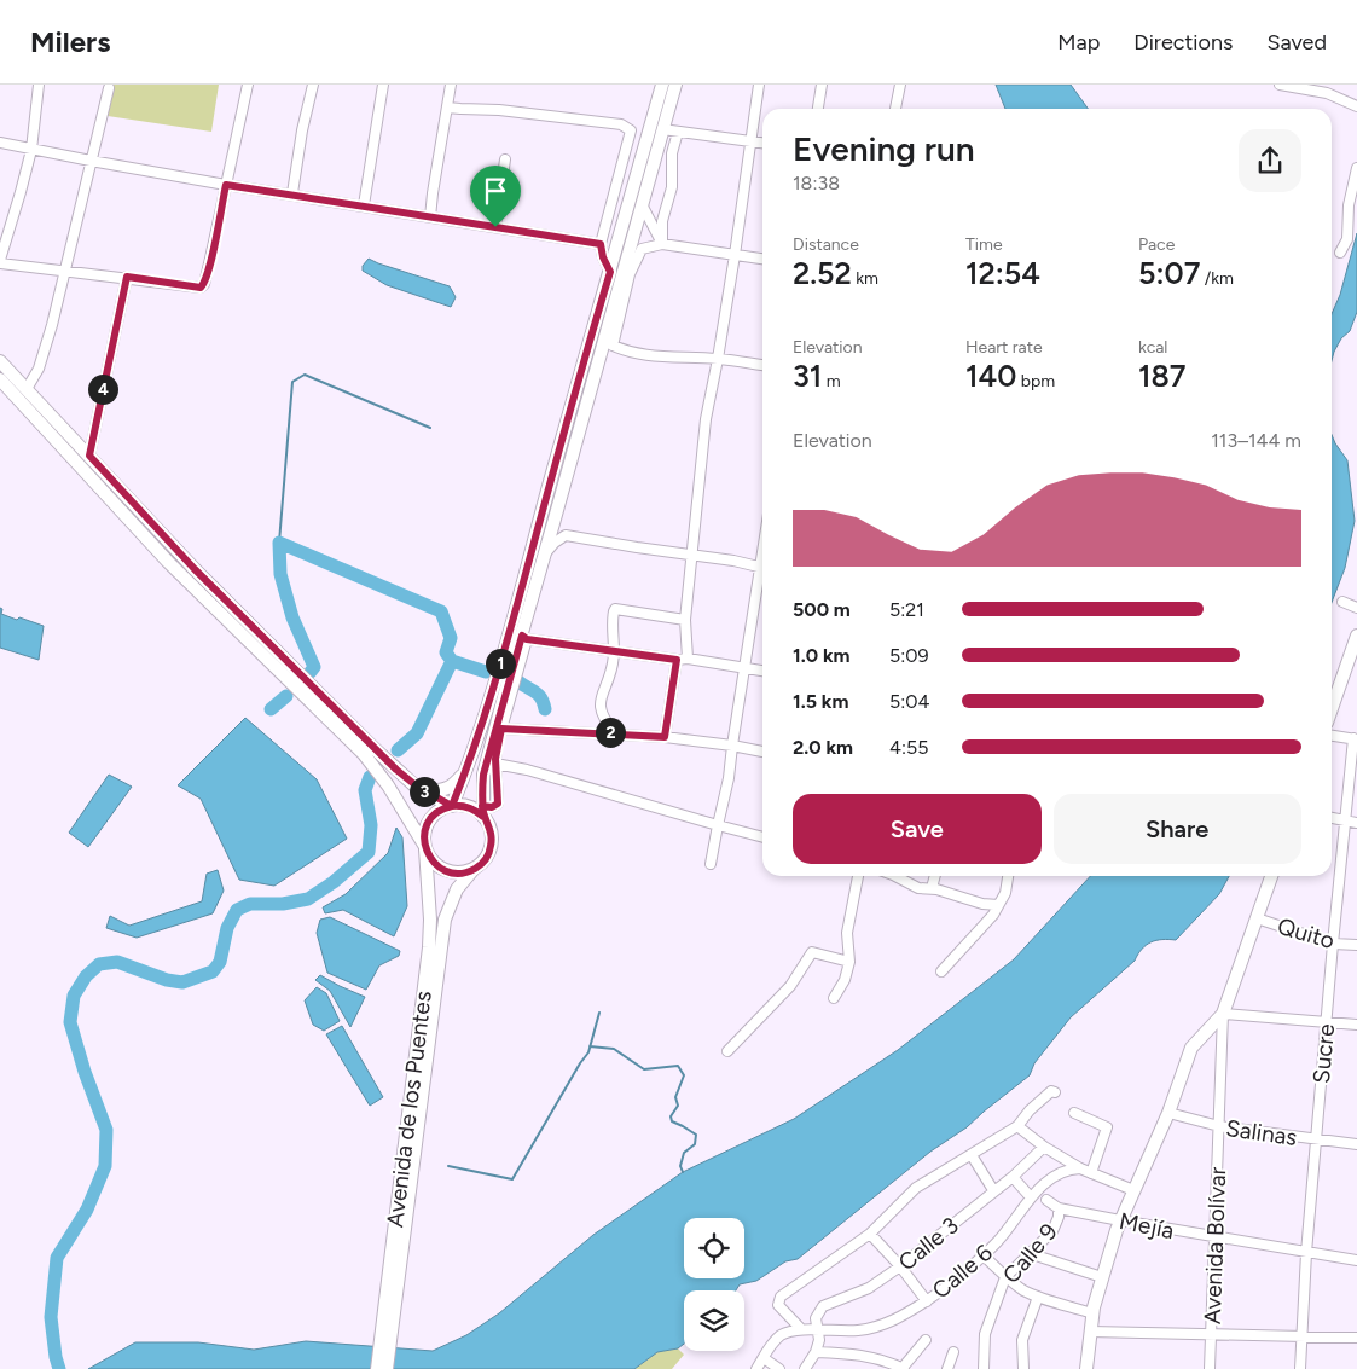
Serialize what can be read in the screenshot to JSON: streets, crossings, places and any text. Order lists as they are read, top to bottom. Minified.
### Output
{"streets":{"main road":["Avenida de los Puentes"],"street":["Quito","Sucre","Salinas","Mejía","Calle 3","Avenida Bolívar","Calle 9","Calle 6"]},"crossings":[["Quito","Sucre"],["Sucre","Salinas"],["Sucre","Mejía"],["Salinas","Avenida Bolívar"],["Mejía","Avenida Bolívar"],["Mejía","Calle 9"],["Calle 3","Calle 6"]],"page":{"header":"Milers","nav":["Map","Directions","Saved"],"heading":["Evening run","18:38"],"stats":[["Distance","2.52 km"],["Time","12:54"],["Pace","5:07 /km"],["Elevation","31 m"],["Heart rate","140 bpm"],["kcal","187"]],"pins":["4","1","2","3"],"chart":["Elevation","113–144 m"],"list":[{"name":"500 m","note":"5:21"},{"name":"1.0 km","note":"5:09"},{"name":"1.5 km","note":"5:04"},{"name":"2.0 km","note":"4:55"}],"buttons":["Save","Share"]}}
